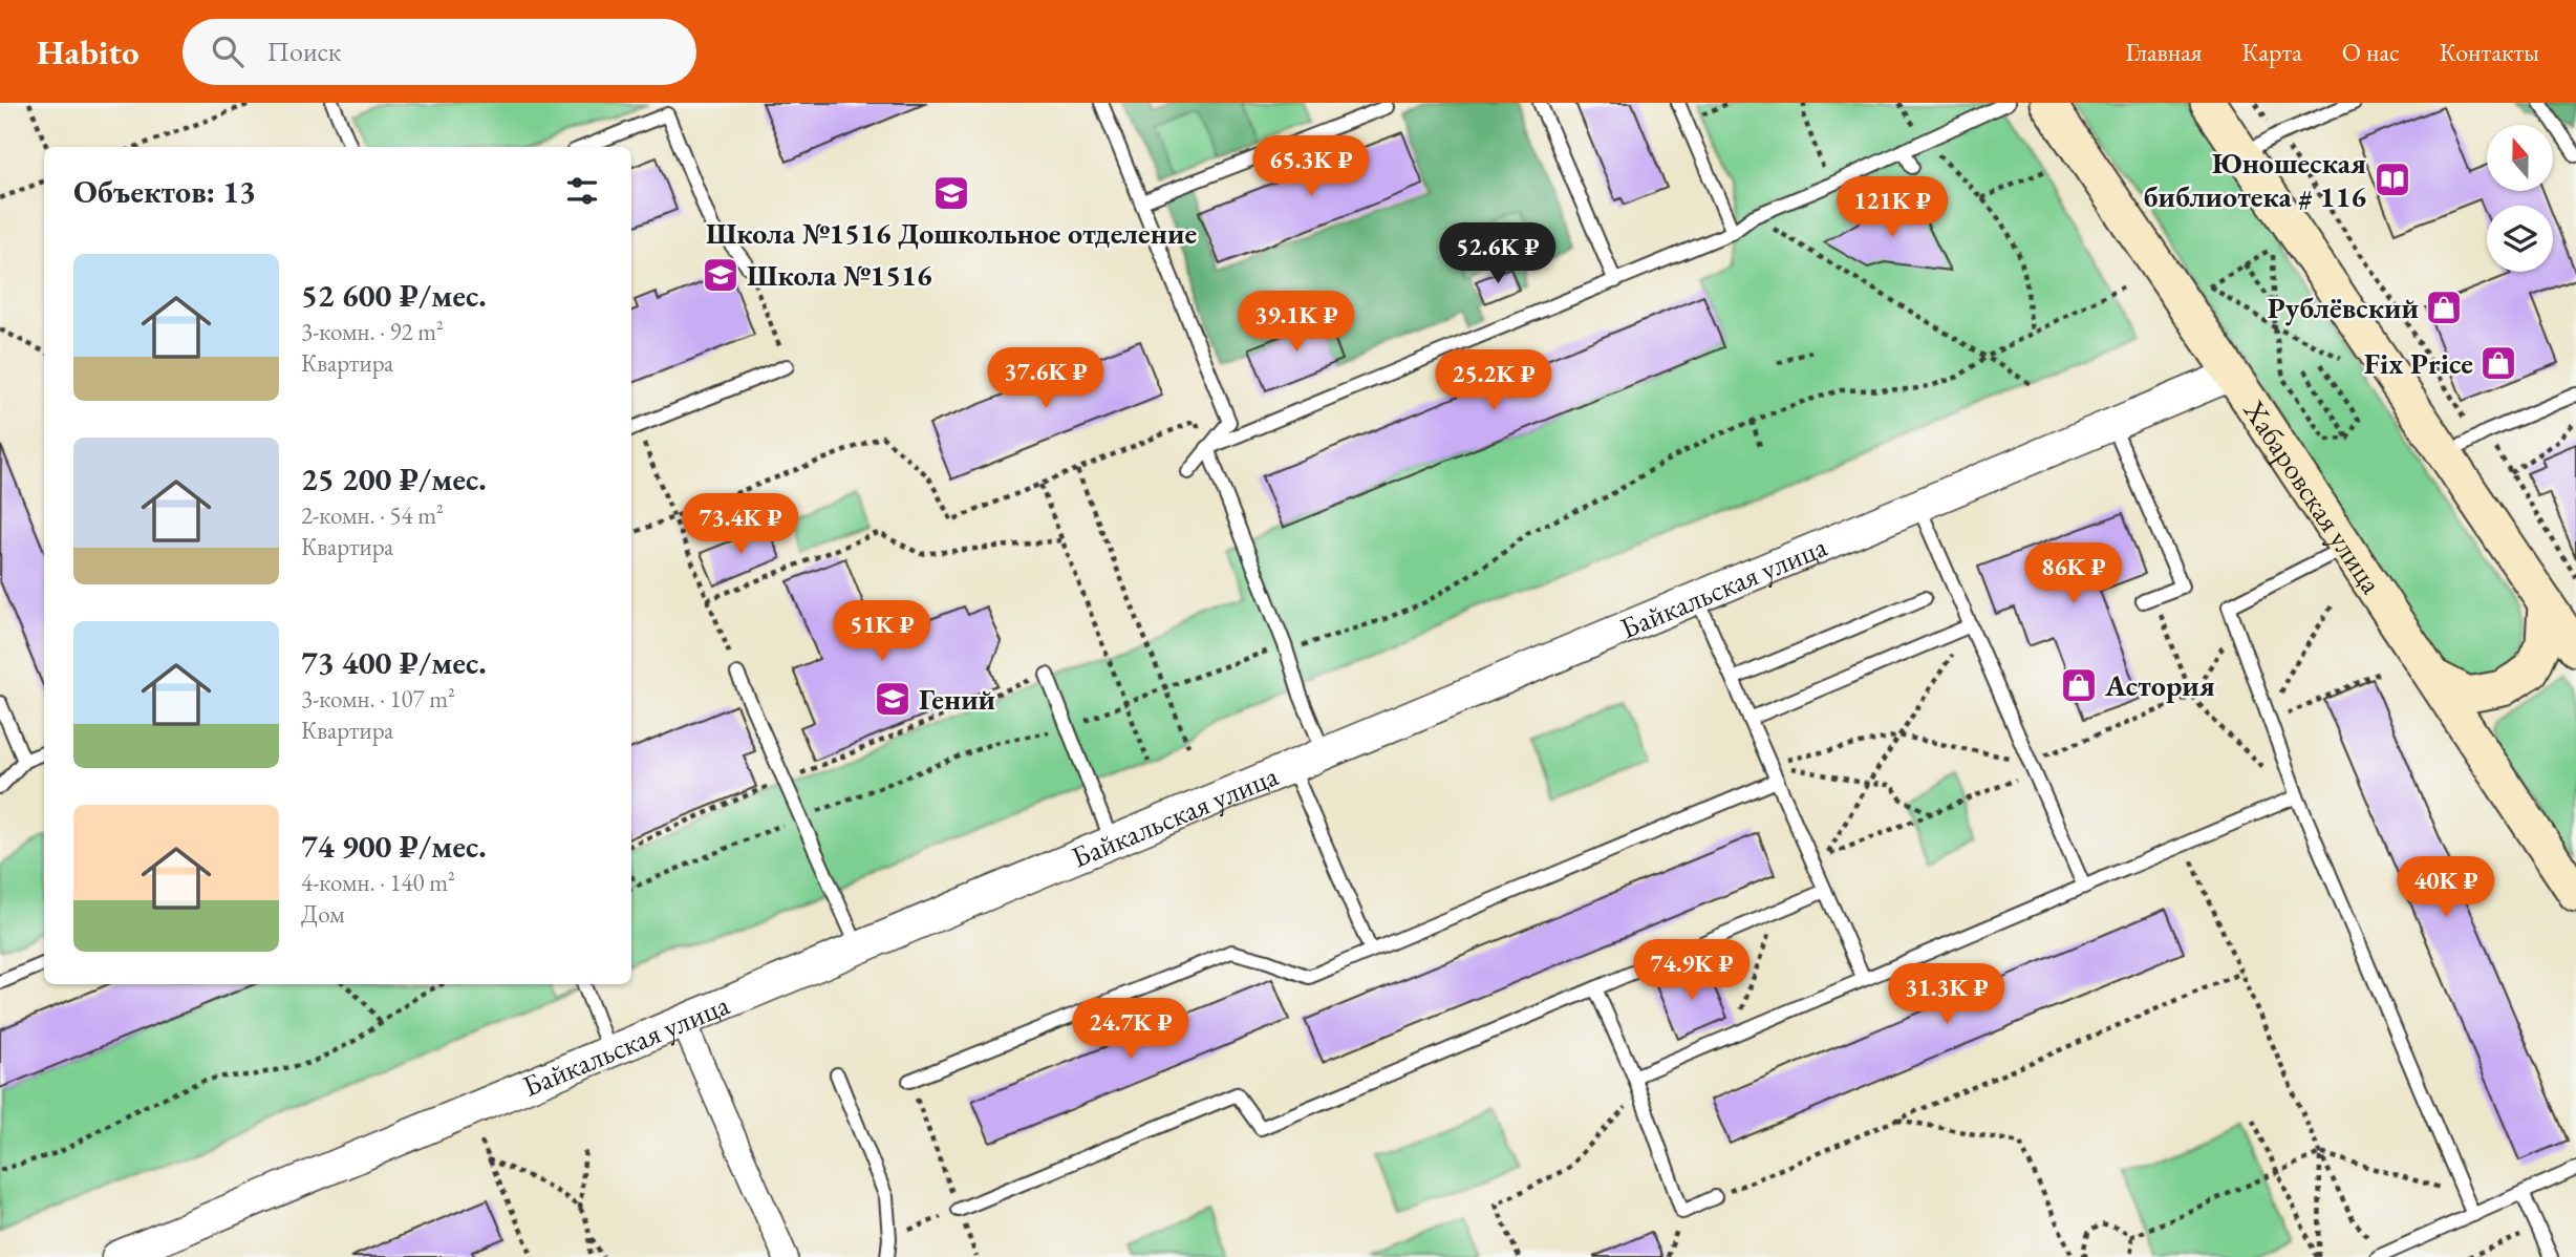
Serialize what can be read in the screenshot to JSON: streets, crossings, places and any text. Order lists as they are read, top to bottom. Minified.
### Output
{"streets":{"main road":["Хабаровская улица"],"street":["Байкальская улица"]},"crossings":[["Хабаровская улица","Байкальская улица"]],"places":{"library":["Юношеская библиотека # 116"],"school or university":["Школа №1516 Дошкольное отделение","Школа №1516","Гений"],"shop":["Рублёвский","Fix Price","Астория"]},"north":"top","page":{"header":"Habito","search":"Поиск","nav":["Главная","Карта","О нас","Контакты"],"price":["65.3K ₽","121K ₽","52.6K ₽","39.1K ₽","37.6K ₽","25.2K ₽","73.4K ₽","86K ₽","51K ₽","40K ₽","74.9K ₽","31.3K ₽","24.7K ₽"],"heading":"Объектов: 13","list":[{"name":"52 600 ₽/мес.","note":"3-комн. · 92 m² · Квартира"},{"name":"25 200 ₽/мес.","note":"2-комн. · 54 m² · Квартира"},{"name":"73 400 ₽/мес.","note":"3-комн. · 107 m² · Квартира"},{"name":"74 900 ₽/мес.","note":"4-комн. · 140 m² · Дом"}]}}
